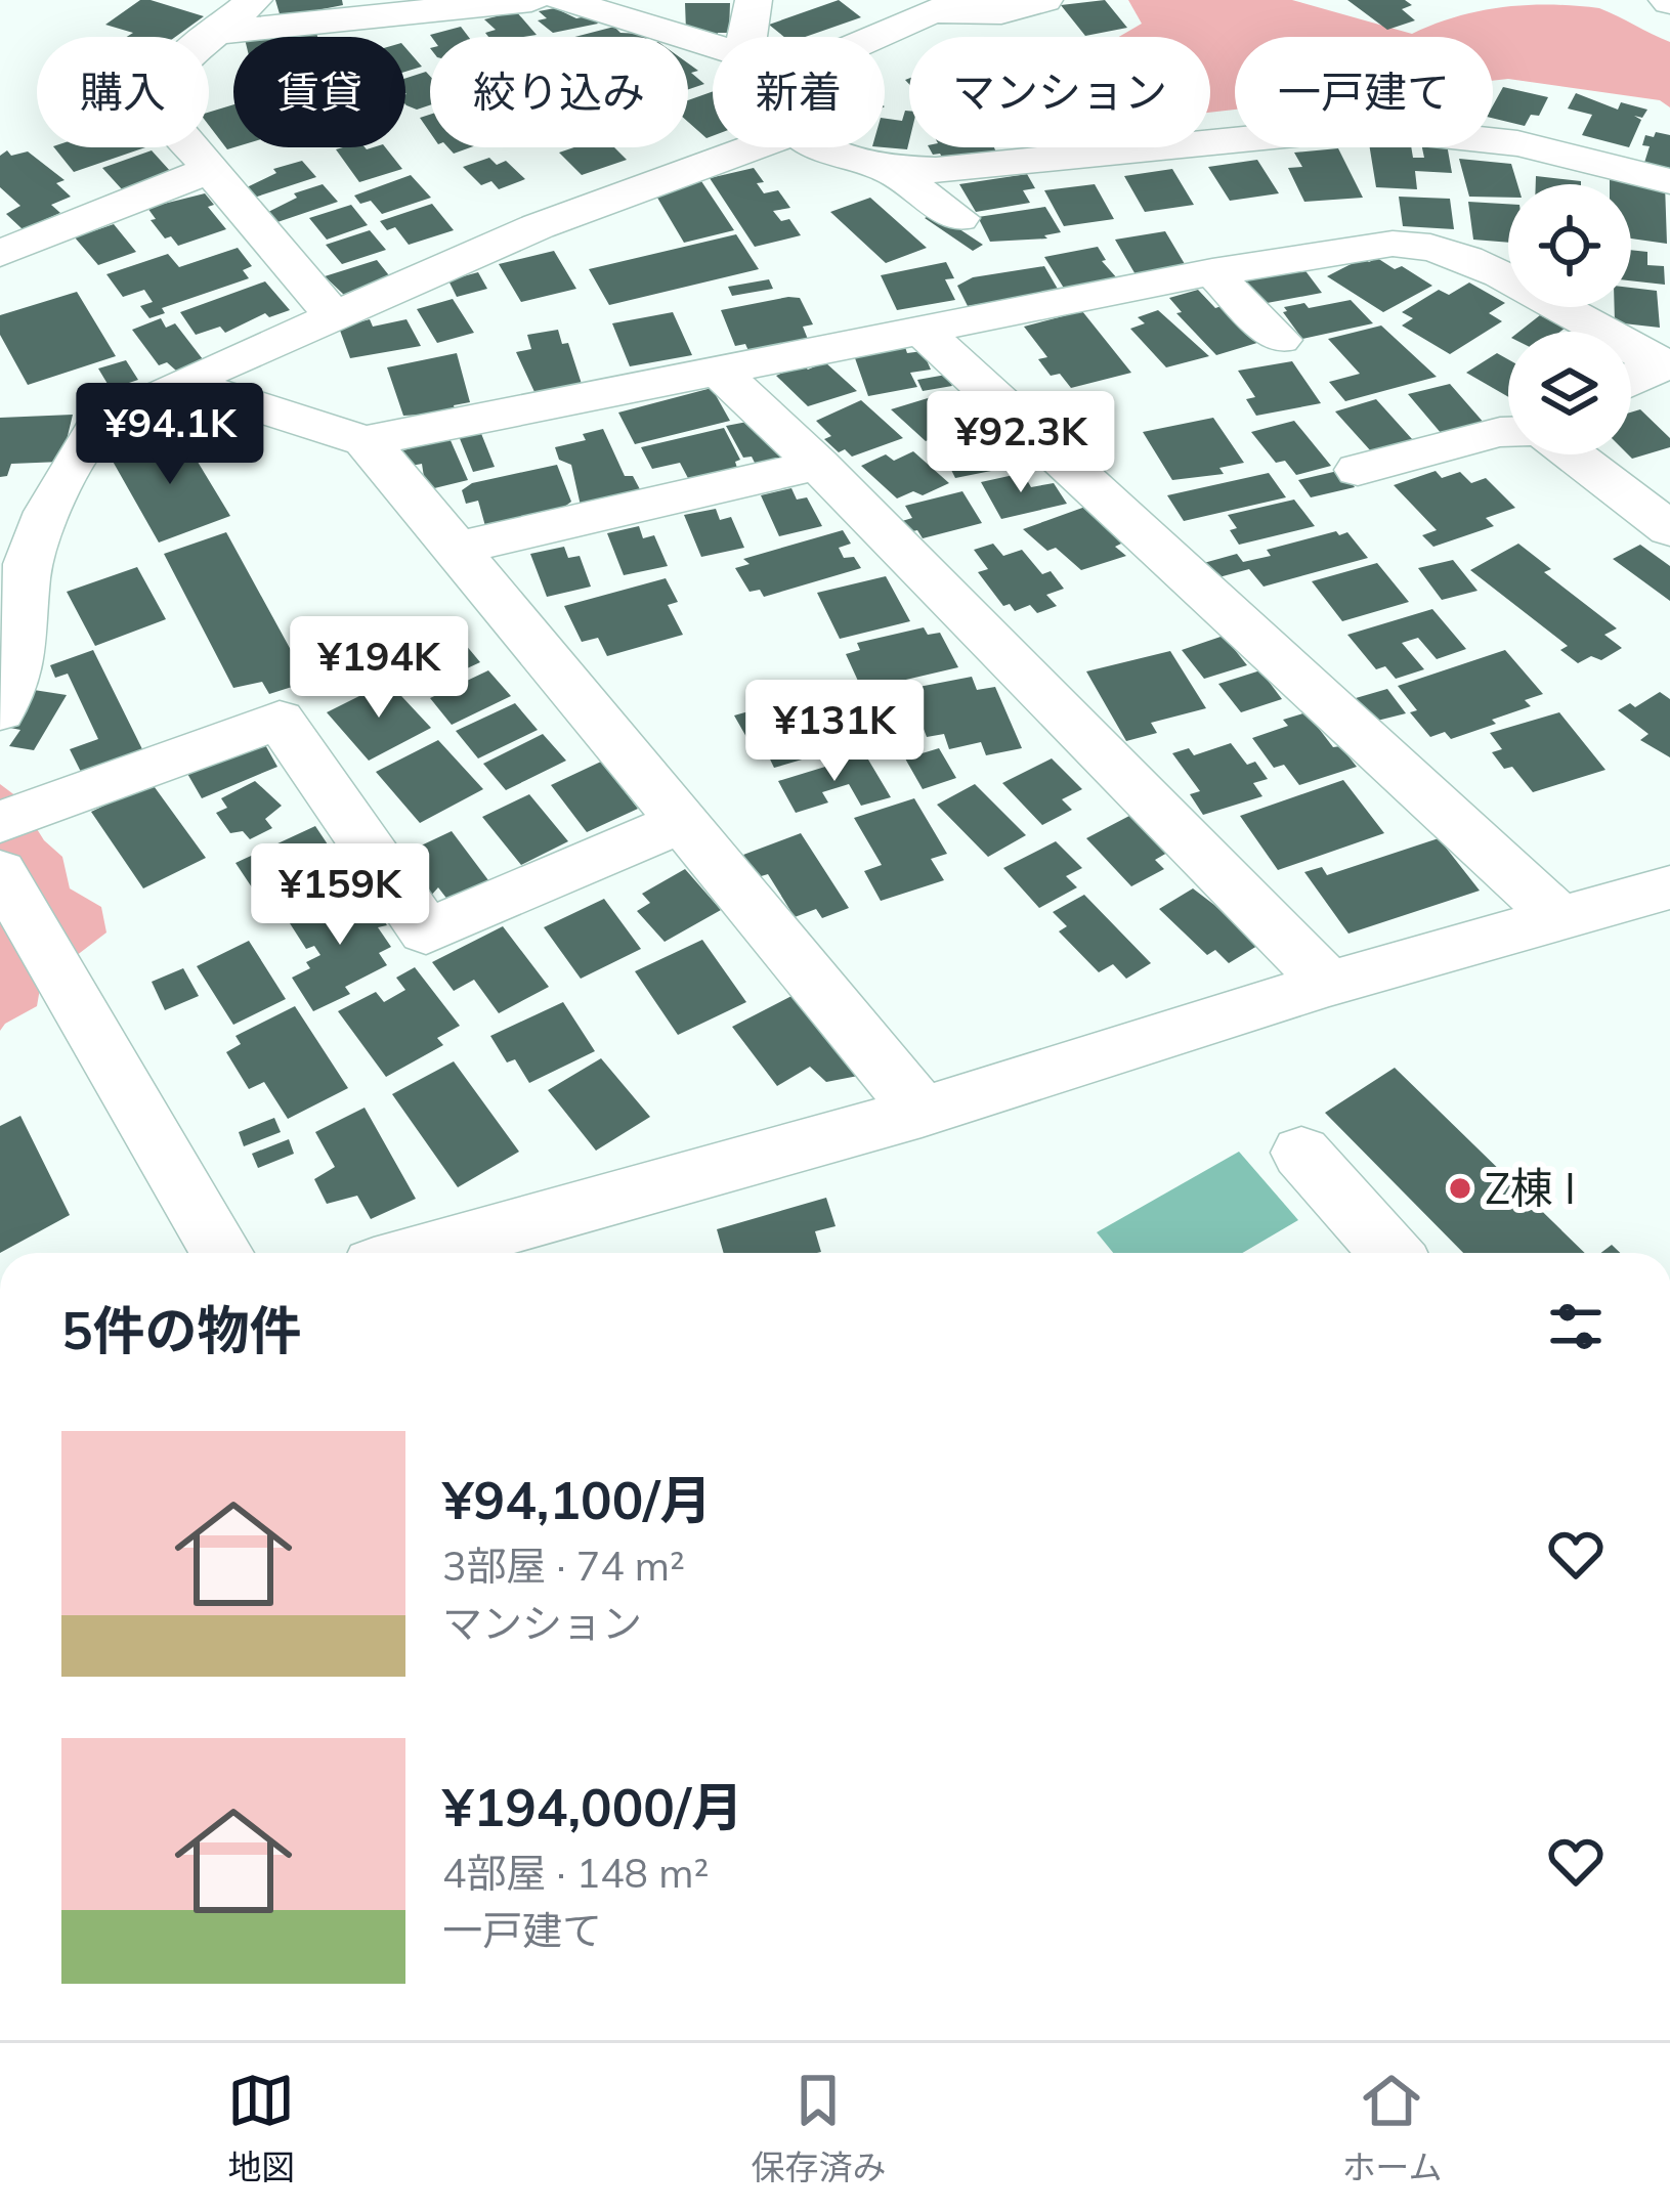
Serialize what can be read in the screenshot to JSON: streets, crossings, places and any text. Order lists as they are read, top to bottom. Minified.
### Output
{"places":["Z棟 I"],"page":{"chip":["購入","賃貸","絞り込み","新着","マンション","一戸建て"],"price":["¥94.1K","¥92.3K","¥194K","¥131K","¥159K"],"heading":"5件の物件","list":[{"name":"¥94,100/月","note":"3部屋 · 74 m² · マンション"},{"name":"¥194,000/月","note":"4部屋 · 148 m² · 一戸建て"}],"tabs":["地図","保存済み","ホーム"]}}
